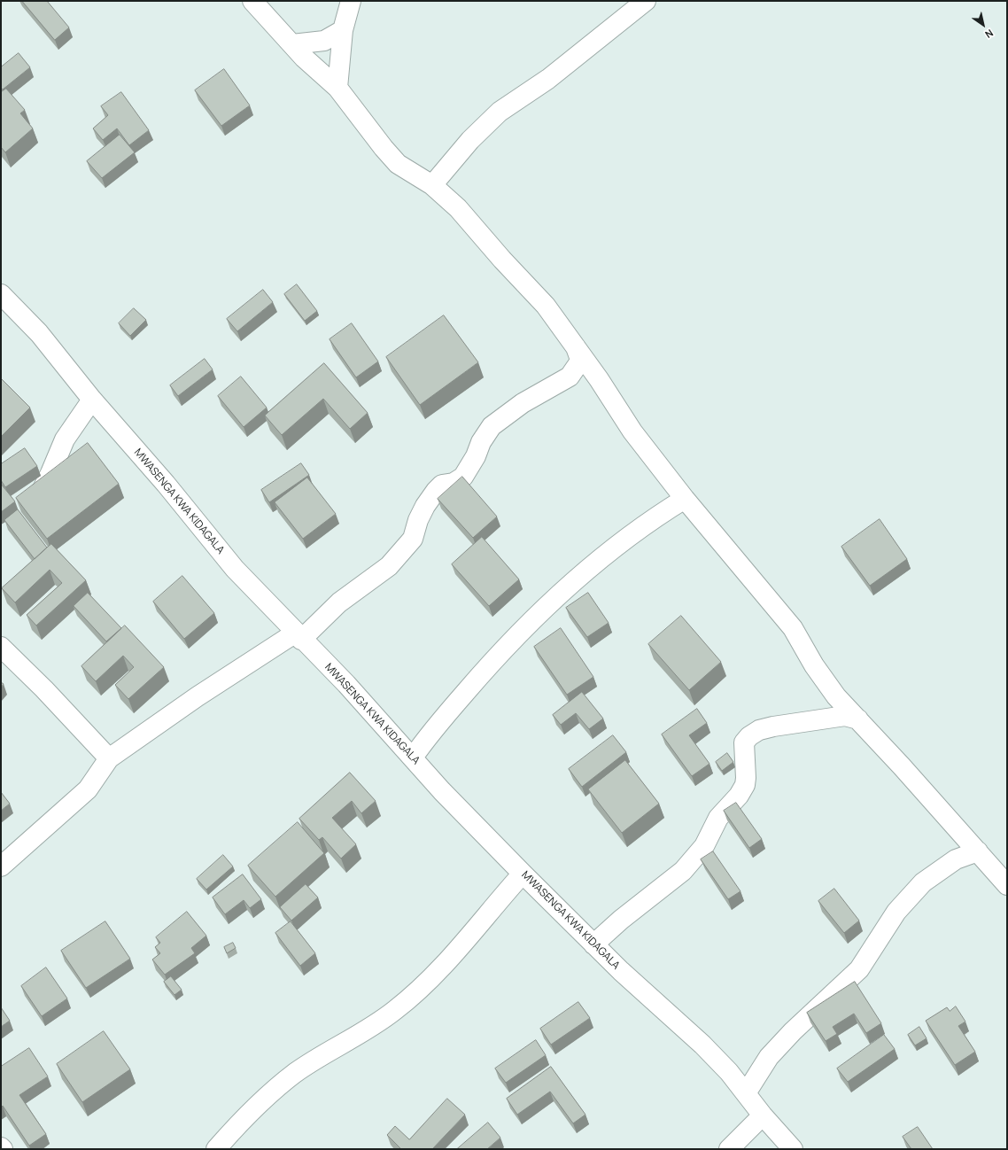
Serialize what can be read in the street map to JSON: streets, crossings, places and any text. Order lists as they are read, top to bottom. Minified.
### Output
{"streets":{"street":["MWASENGA KWA KIDAGALA"]},"north":"bottom right"}
